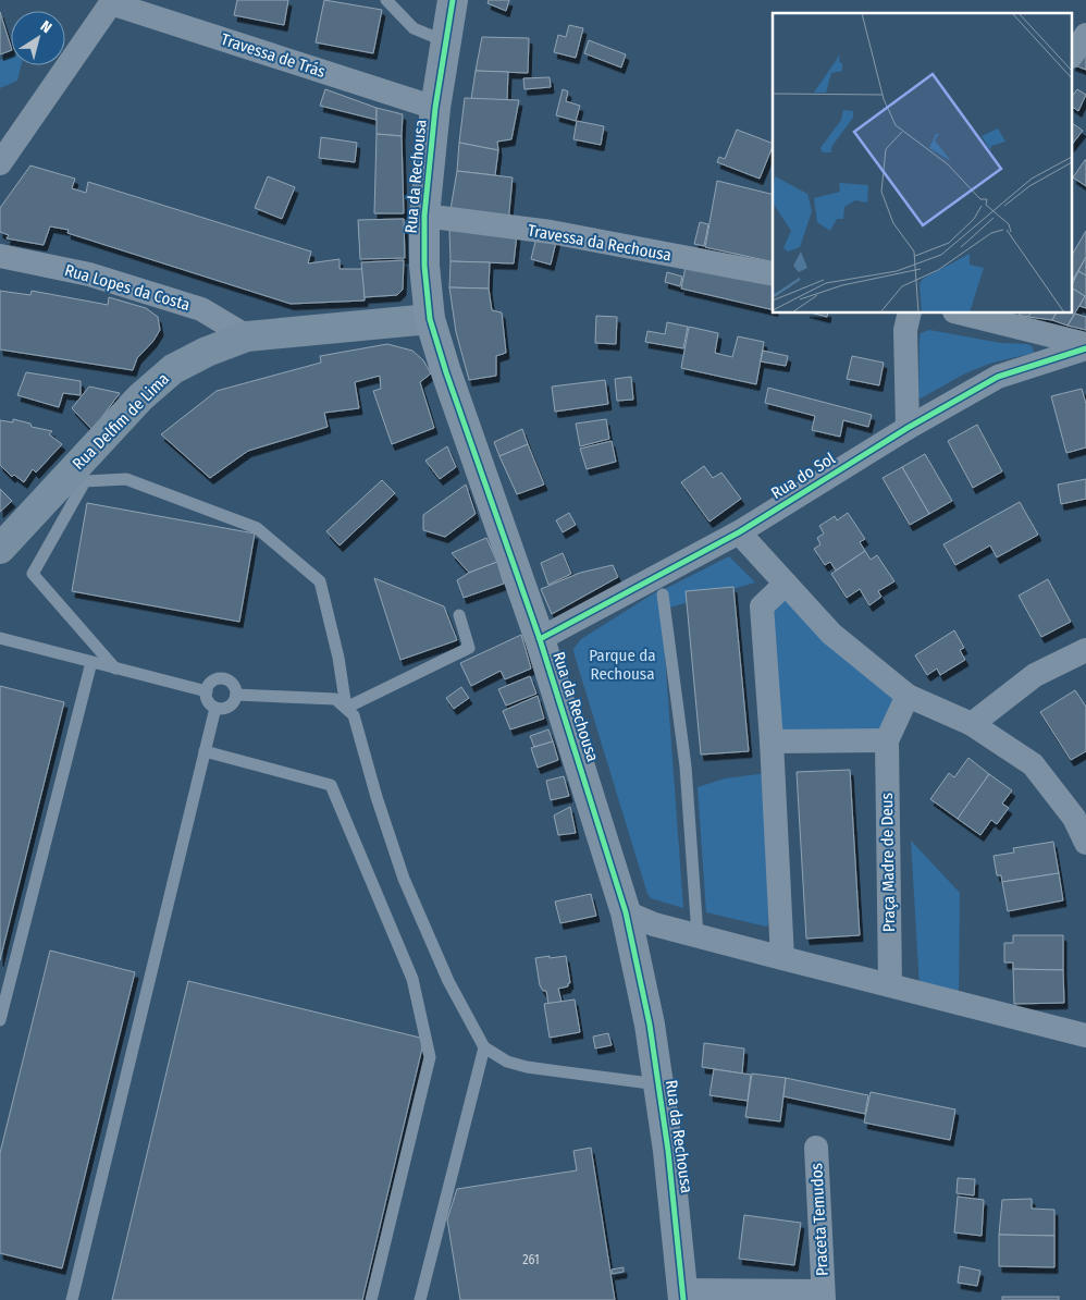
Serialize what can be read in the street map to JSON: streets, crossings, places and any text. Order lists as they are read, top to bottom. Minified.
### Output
{"streets":{"main road":["Rua da Rechousa","Rua Delfim de Lima"],"street":["Travessa de Trás","Travessa da Rechousa","Rua Lopes da Costa","Rua do Sol","Praça Madre de Deus","Praceta Temudos"]},"crossings":[["Travessa de Trás","Rua da Rechousa"],["Rua da Rechousa","Travessa da Rechousa"],["Rua da Rechousa","Rua Delfim de Lima"],["Rua da Rechousa","Rua do Sol"],["Rua da Rechousa","Praceta Temudos"],["Rua Lopes da Costa","Rua Delfim de Lima"]],"parks":["Parque da Rechousa"],"house_numbers":["261"],"north":"top right"}
